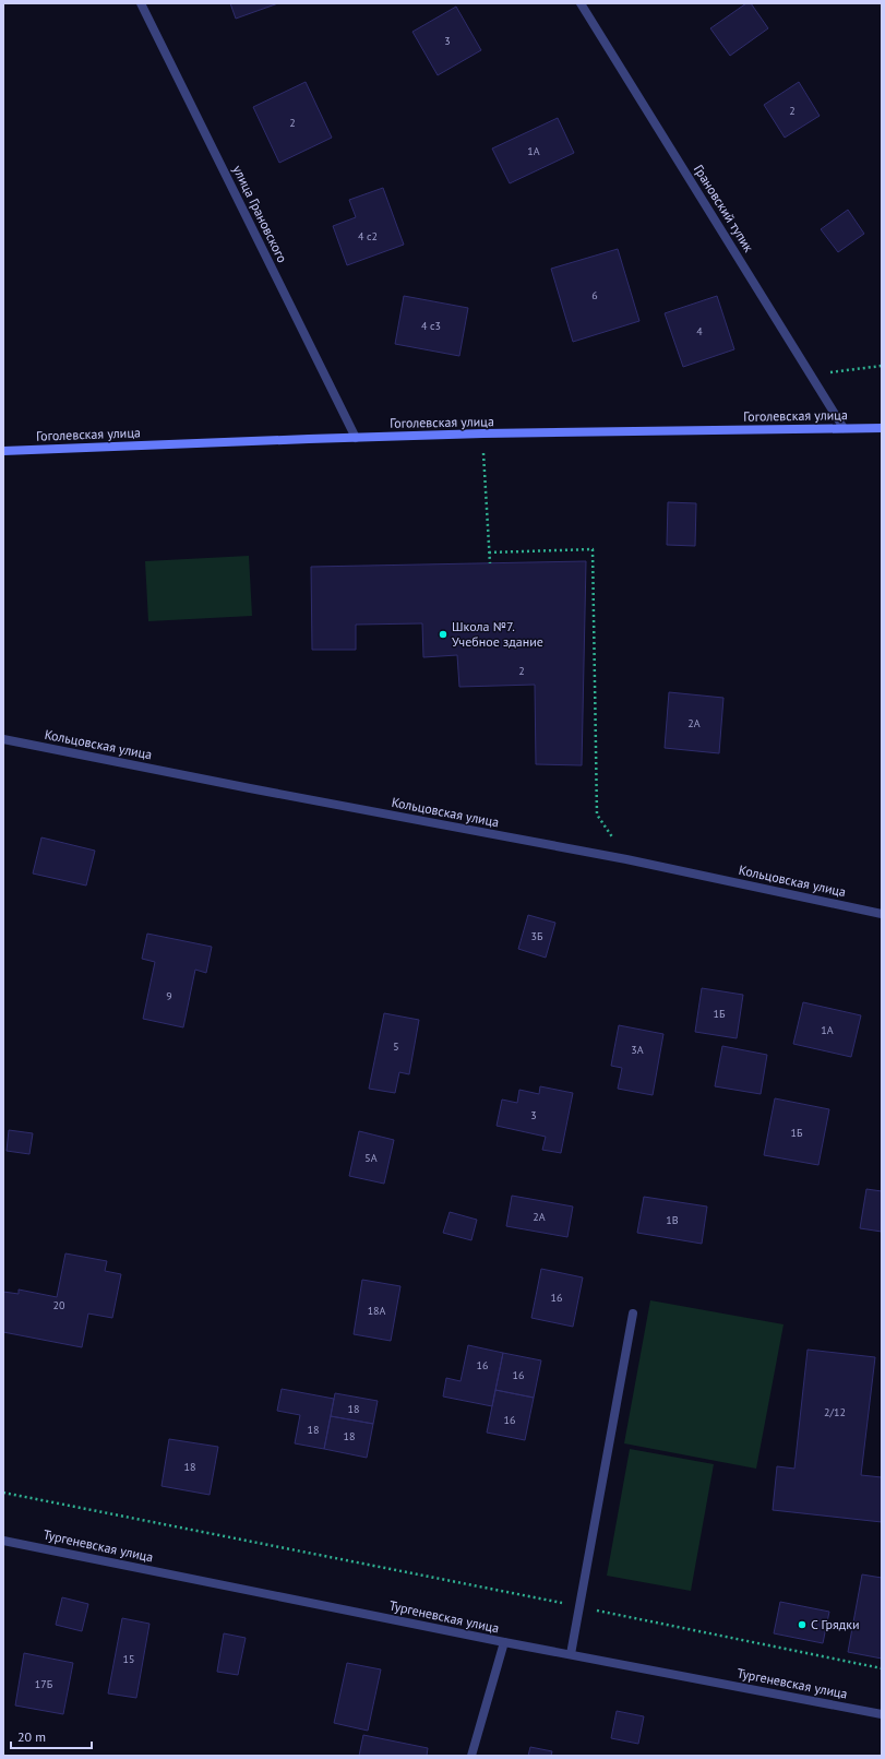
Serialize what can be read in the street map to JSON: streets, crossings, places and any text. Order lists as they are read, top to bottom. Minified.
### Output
{"streets":{"street":["Грановский тупик","улица Грановского","Гоголевская улица","Кольцовская улица","Тургеневская улица"]},"crossings":[["Грановский тупик","Гоголевская улица"],["улица Грановского","Гоголевская улица"]],"places":["Школа №7. Учебное здание","С Грядки"],"house_numbers":["3","2","2","1А","4 с2","6","4 с3","4","2","2А","3Б","9","1Б","1А","5","3А","3","1Б","5А","2А","1В","16","20","18А","16","16","18","2/12","16","18","18","18","15","17Б"],"scale_bar":"20 m"}
